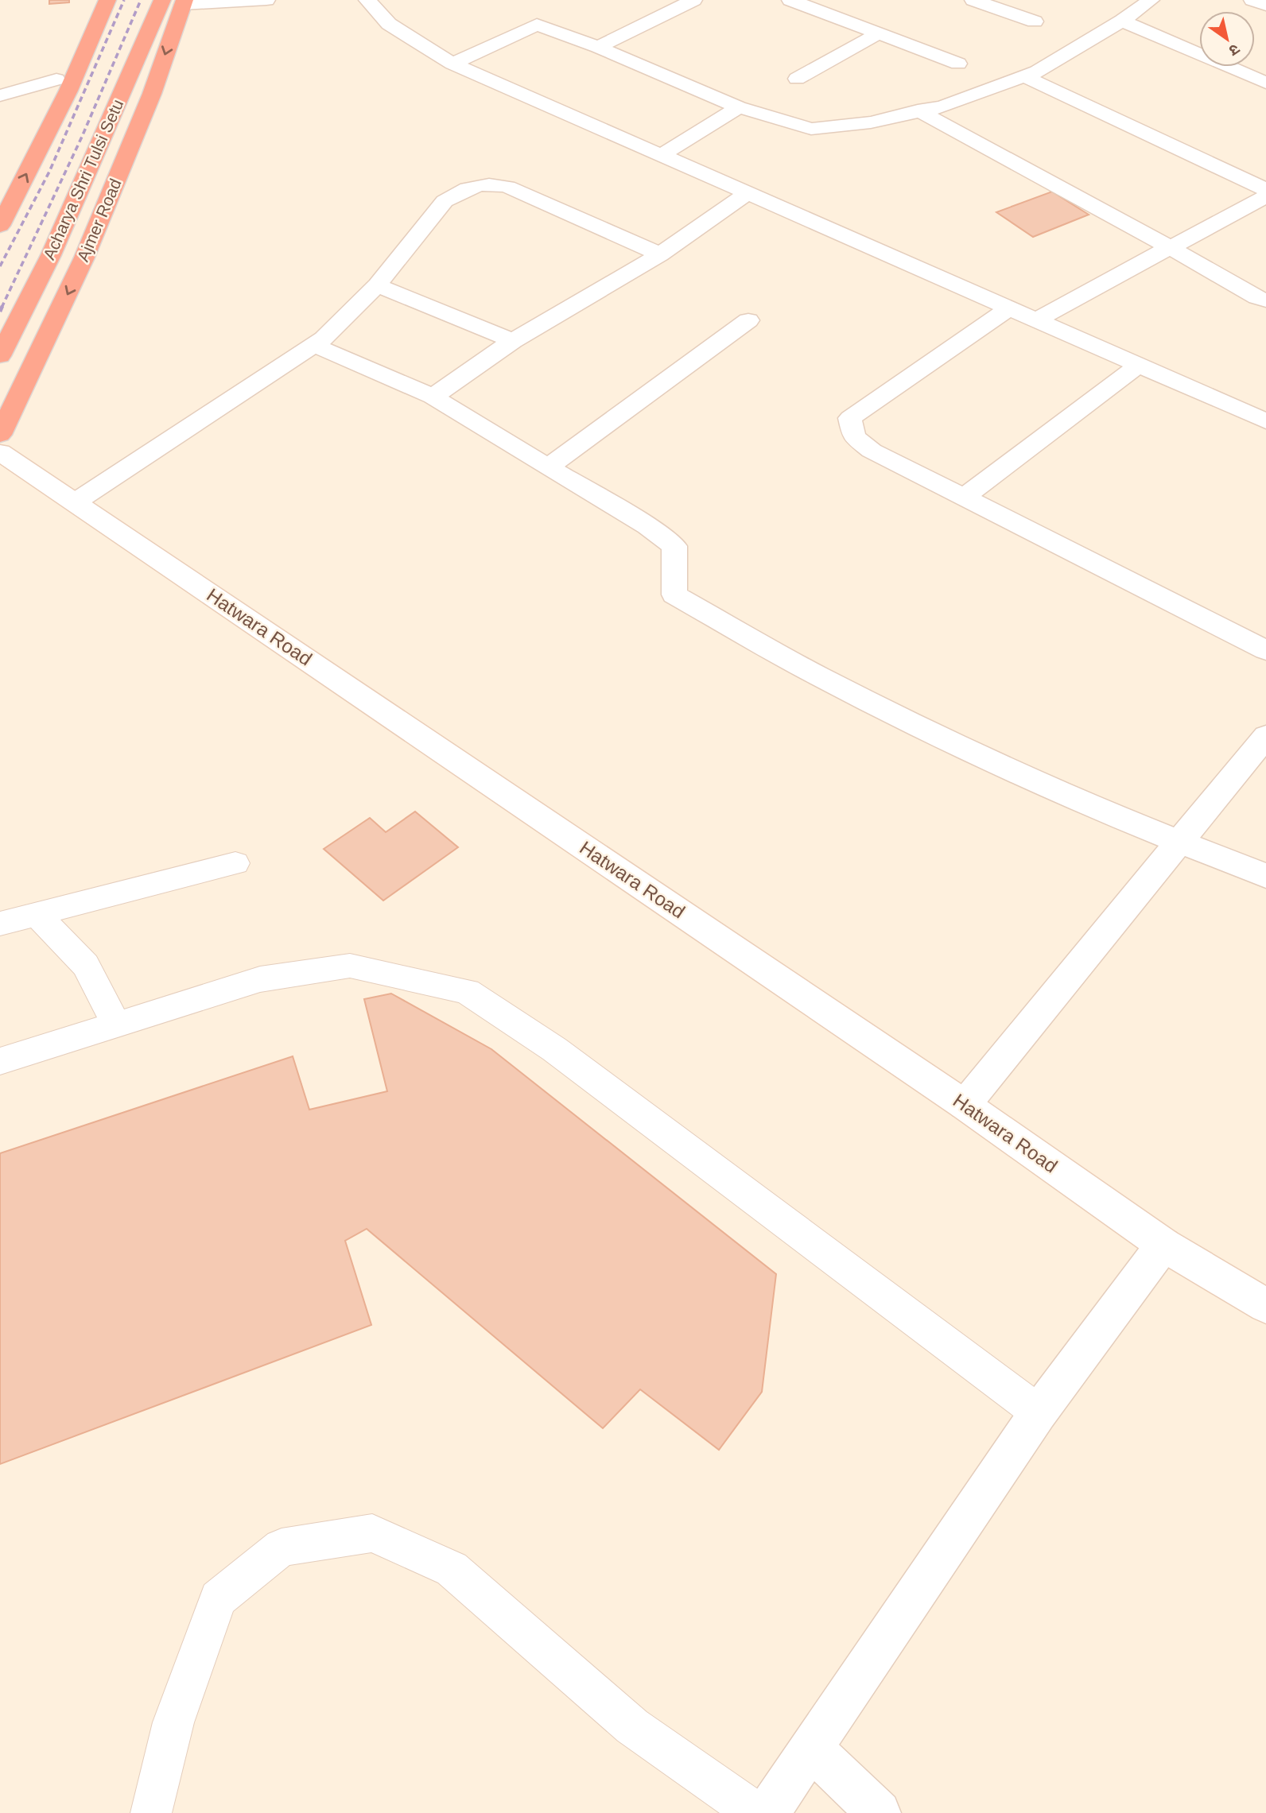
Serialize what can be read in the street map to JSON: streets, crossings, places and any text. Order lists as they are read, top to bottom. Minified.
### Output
{"streets":{"highway":["Acharya Shri Tulsi Setu","Ajmer Road"],"street":["Hatwara Road"]},"north":"bottom right"}
